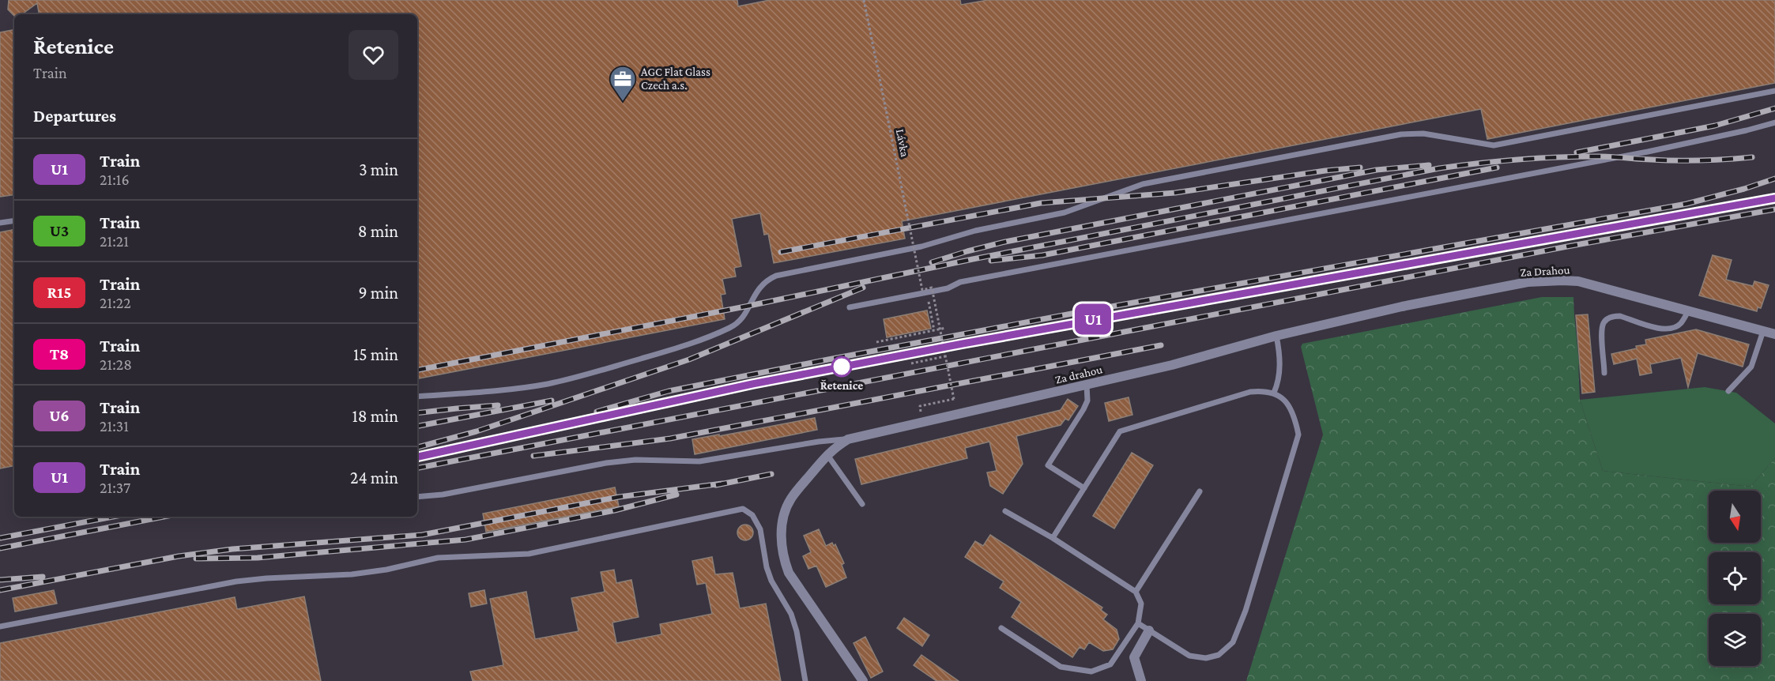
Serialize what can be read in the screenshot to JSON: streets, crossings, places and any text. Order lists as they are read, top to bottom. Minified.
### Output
{"streets":{"street":["Za Drahou","Za drahou"],"path":["Lávka"]},"crossings":[["Za Drahou","Za drahou"]],"places":{"office":["AGC Flat Glass Czech a.s."],"other":["Řetenice"]},"north":"bottom","page":{"on_map":"U1","heading":[["Řetenice","Train"],"Departures"],"list":[{"mark":"U1","name":"Train","note":"21:16","value":"3 min"},{"mark":"U3","name":"Train","note":"21:21","value":"8 min"},{"mark":"R15","name":"Train","note":"21:22","value":"9 min"},{"mark":"T8","name":"Train","note":"21:28","value":"15 min"},{"mark":"U6","name":"Train","note":"21:31","value":"18 min"},{"mark":"U1","name":"Train","note":"21:37","value":"24 min"}]}}
